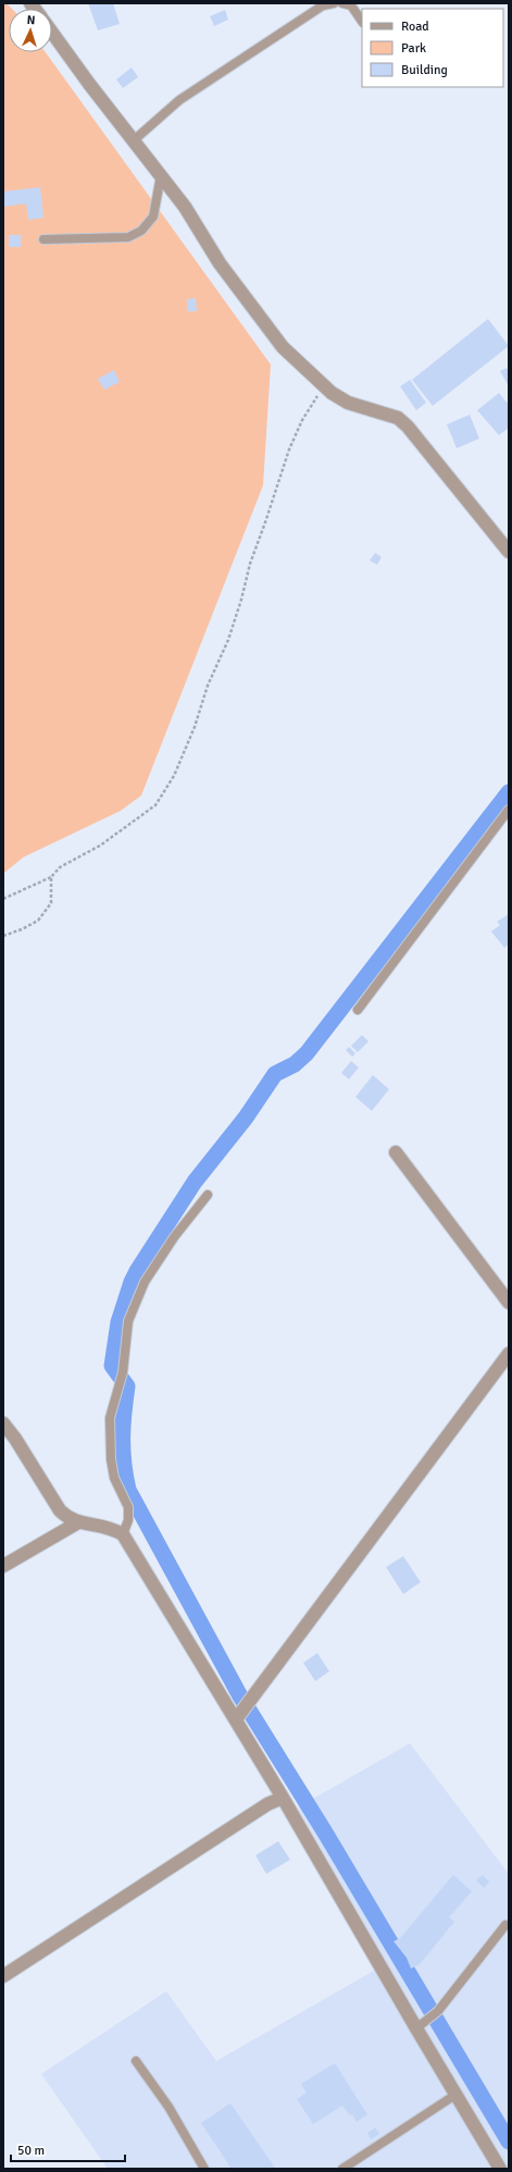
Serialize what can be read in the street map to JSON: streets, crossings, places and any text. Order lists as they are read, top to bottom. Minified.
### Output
{"legend":["Road","Park","Building"],"scale_bar":"50 m","north":"top"}
